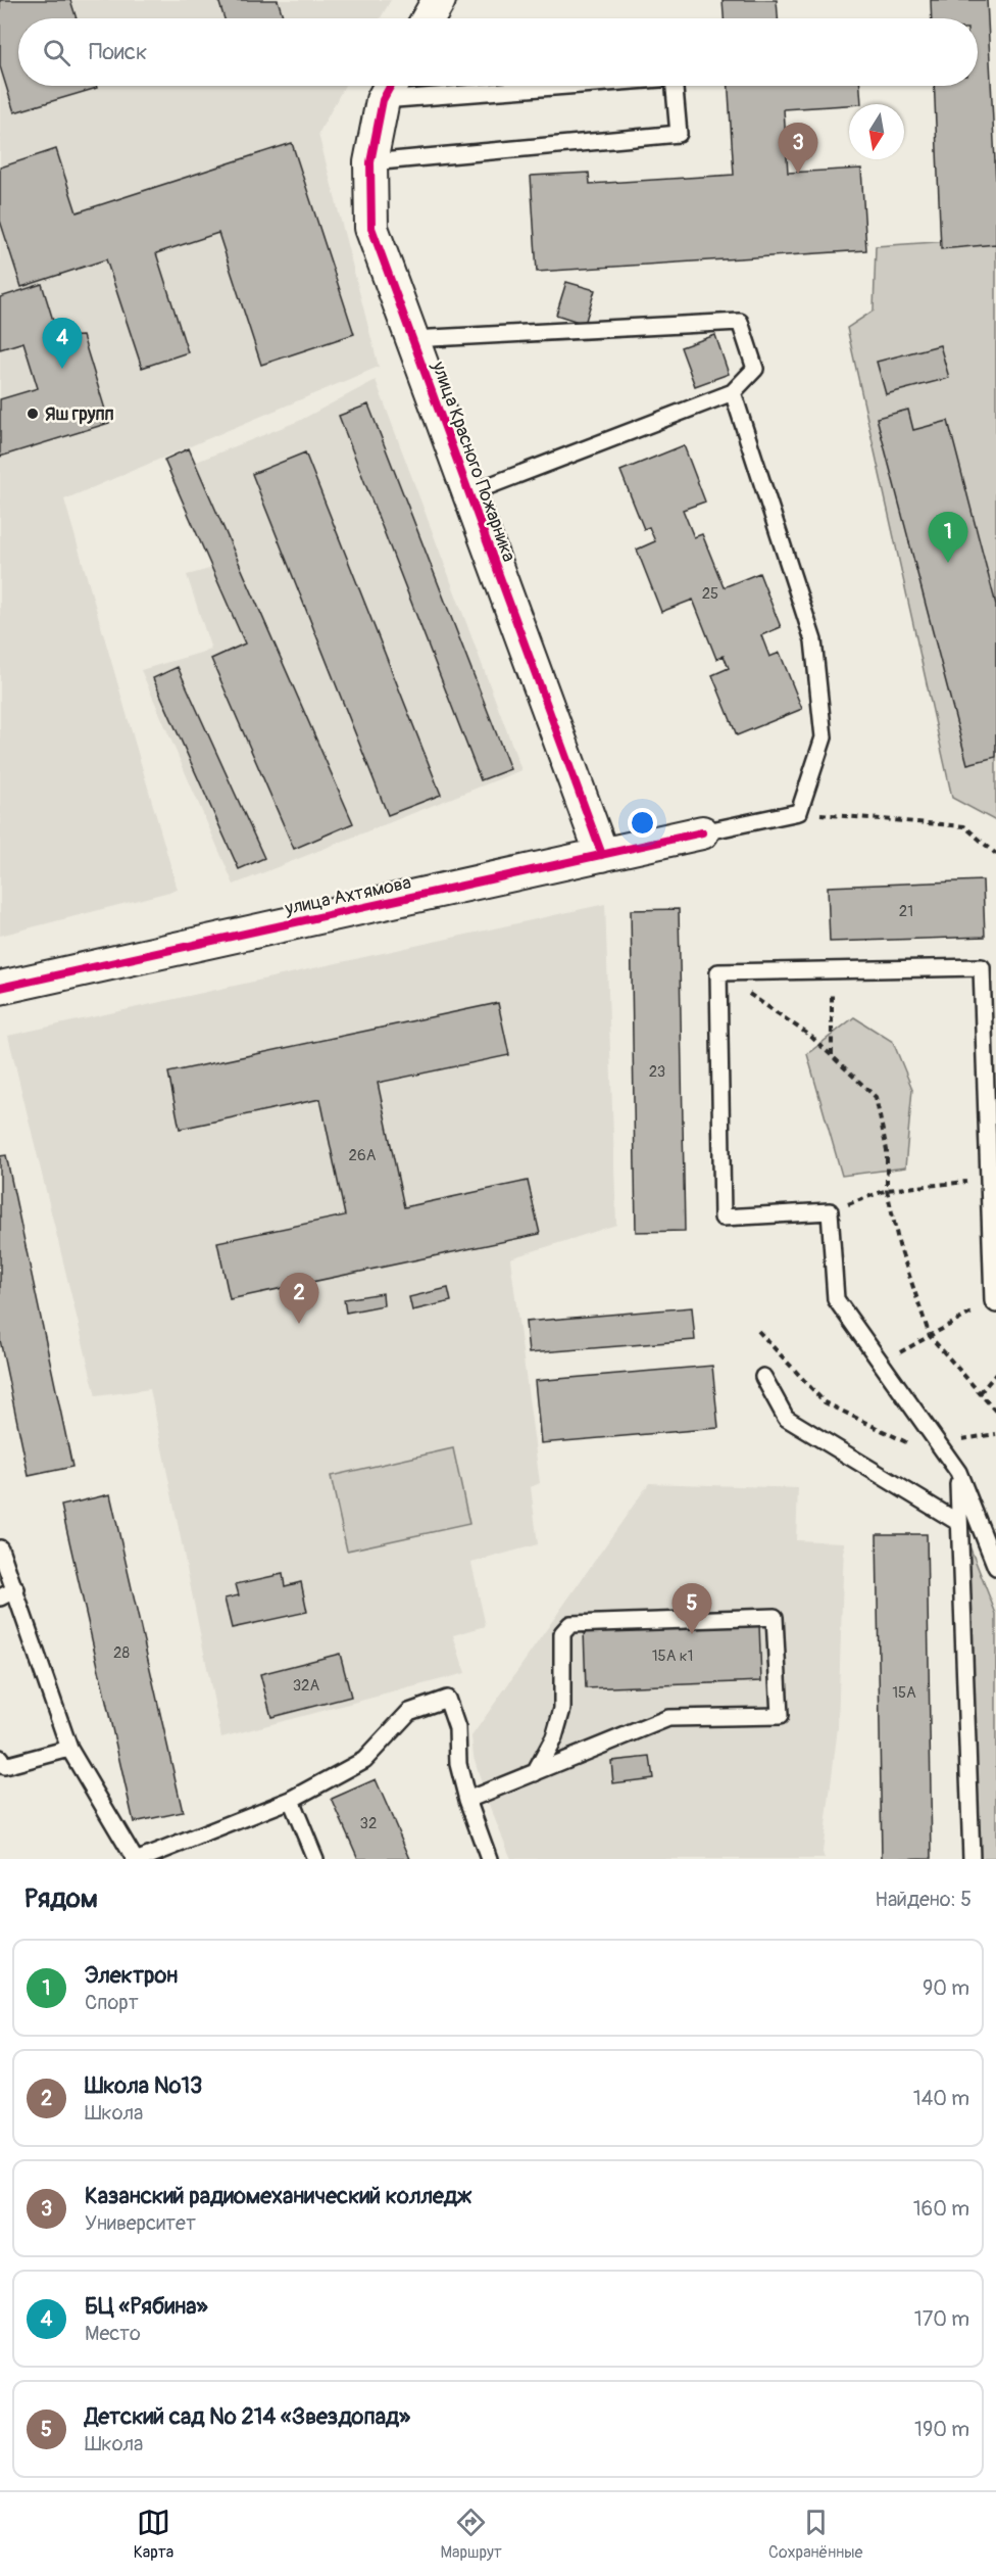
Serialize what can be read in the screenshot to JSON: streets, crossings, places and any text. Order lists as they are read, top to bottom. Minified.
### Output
{"streets":{"street":["улица Красного Пожарника","улица Ахтямова"]},"crossings":[["улица Красного Пожарника","улица Ахтямова"]],"places":["Яш групп"],"house_numbers":["25","21","23","26А","28","15А к1","32А","15А","32"],"north":"bottom","page":{"search":"Поиск","pins":["3","4","1","2","5"],"heading":["Рядом","Найдено: 5"],"list":[{"mark":"1","name":"Электрон","note":"Спорт","value":"90 m"},{"mark":"2","name":"Школа №13","note":"Школа","value":"140 m"},{"mark":"3","name":"Казанский радиомеханический колледж","note":"Университет","value":"160 m"},{"mark":"4","name":"БЦ «Рябина»","note":"Место","value":"170 m"},{"mark":"5","name":"Детский сад № 214 «Звездопад»","note":"Школа","value":"190 m"}],"nav":["Карта","Маршрут","Сохранённые"]}}
